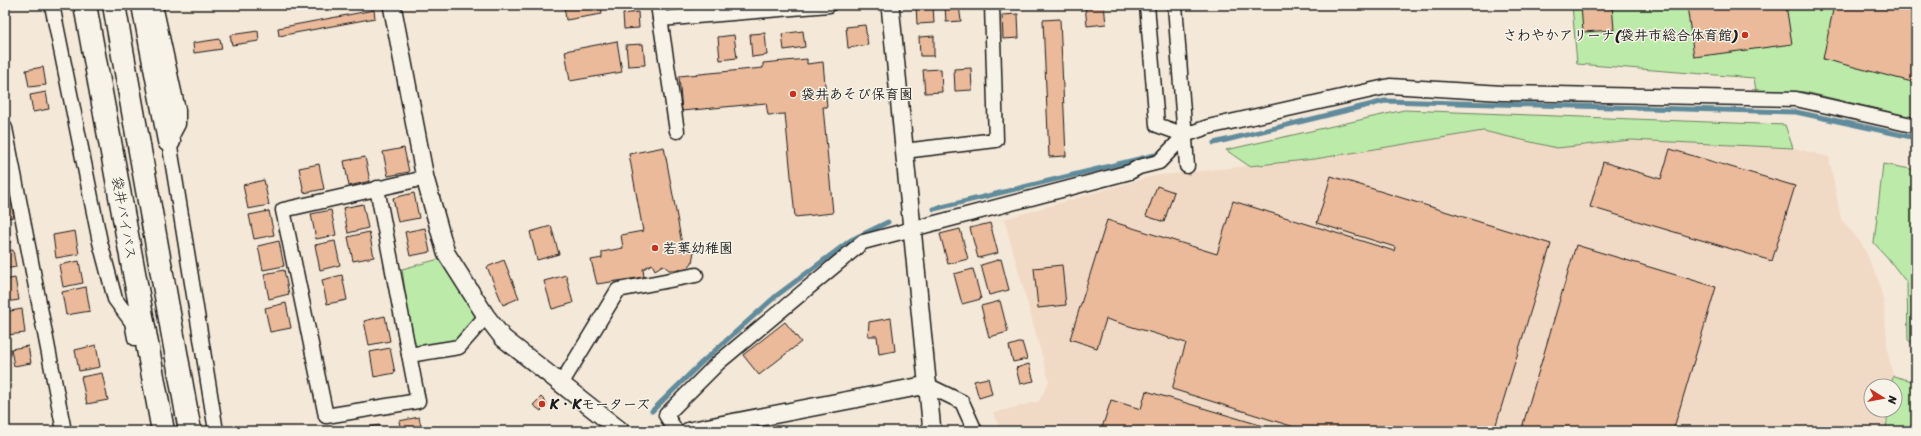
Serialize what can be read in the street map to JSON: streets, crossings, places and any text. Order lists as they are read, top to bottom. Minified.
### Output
{"streets":{"highway":["袋井バイパス"]},"places":["さわやかアリーナ(袋井市総合体育館)","袋井あそび保育園","若葉幼稚園","K・Kモーターズ"],"north":"right"}
